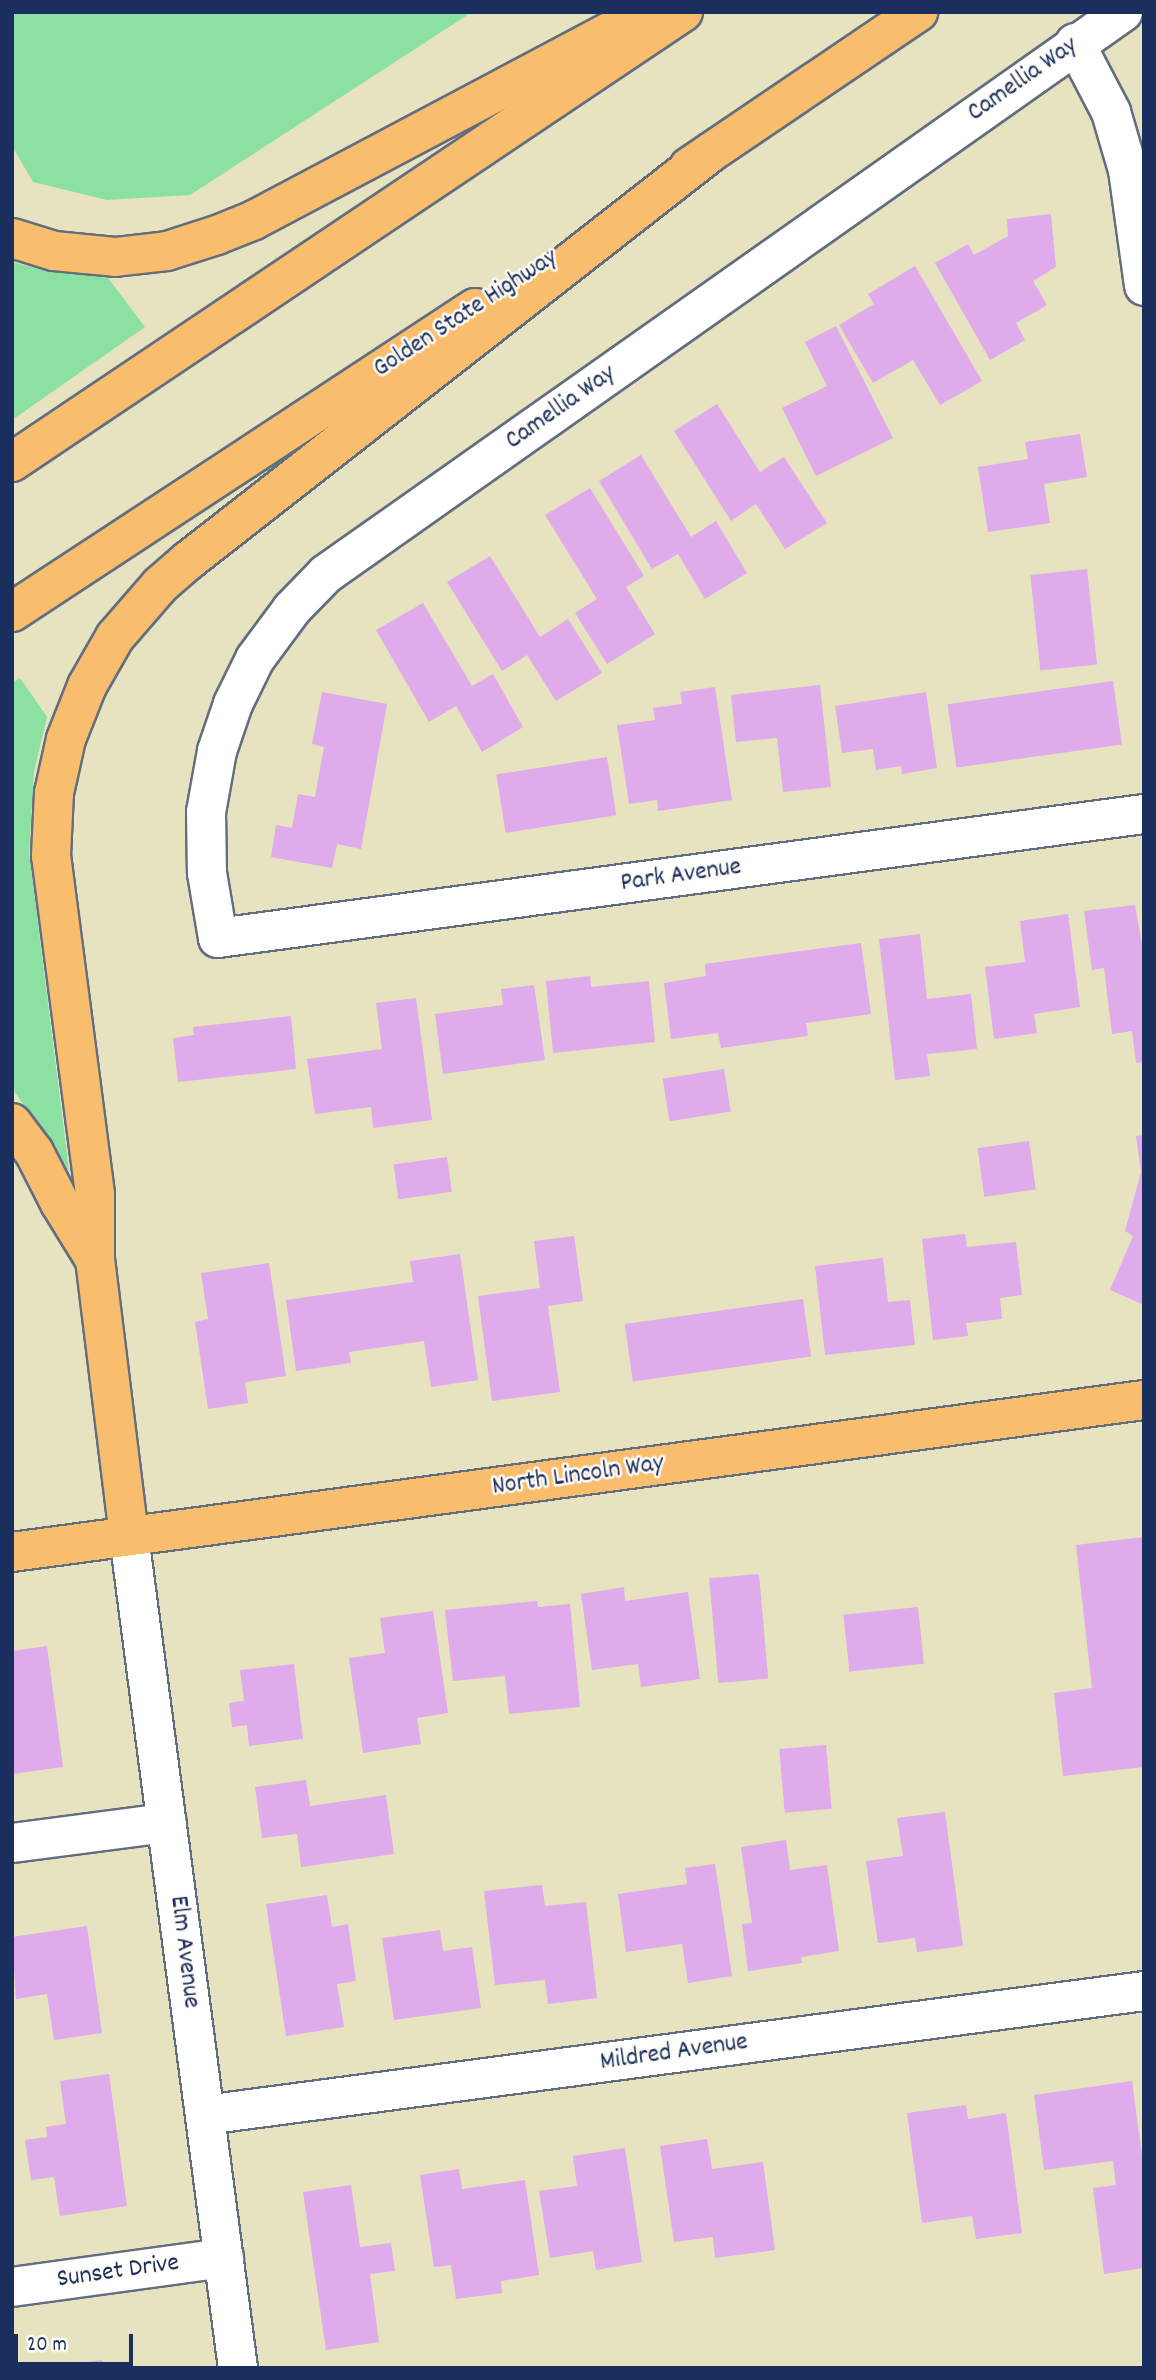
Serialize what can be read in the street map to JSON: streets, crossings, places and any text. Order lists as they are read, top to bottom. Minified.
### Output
{"streets":{"main road":["Golden State Highway","North Lincoln Way"],"street":["Camellia Way","Park Avenue","Elm Avenue","Mildred Avenue","Sunset Drive"]},"crossings":[["Camellia Way","Park Avenue"],["North Lincoln Way","Elm Avenue"],["Elm Avenue","Mildred Avenue"],["Elm Avenue","Sunset Drive"]],"scale_bar":"20 m"}
